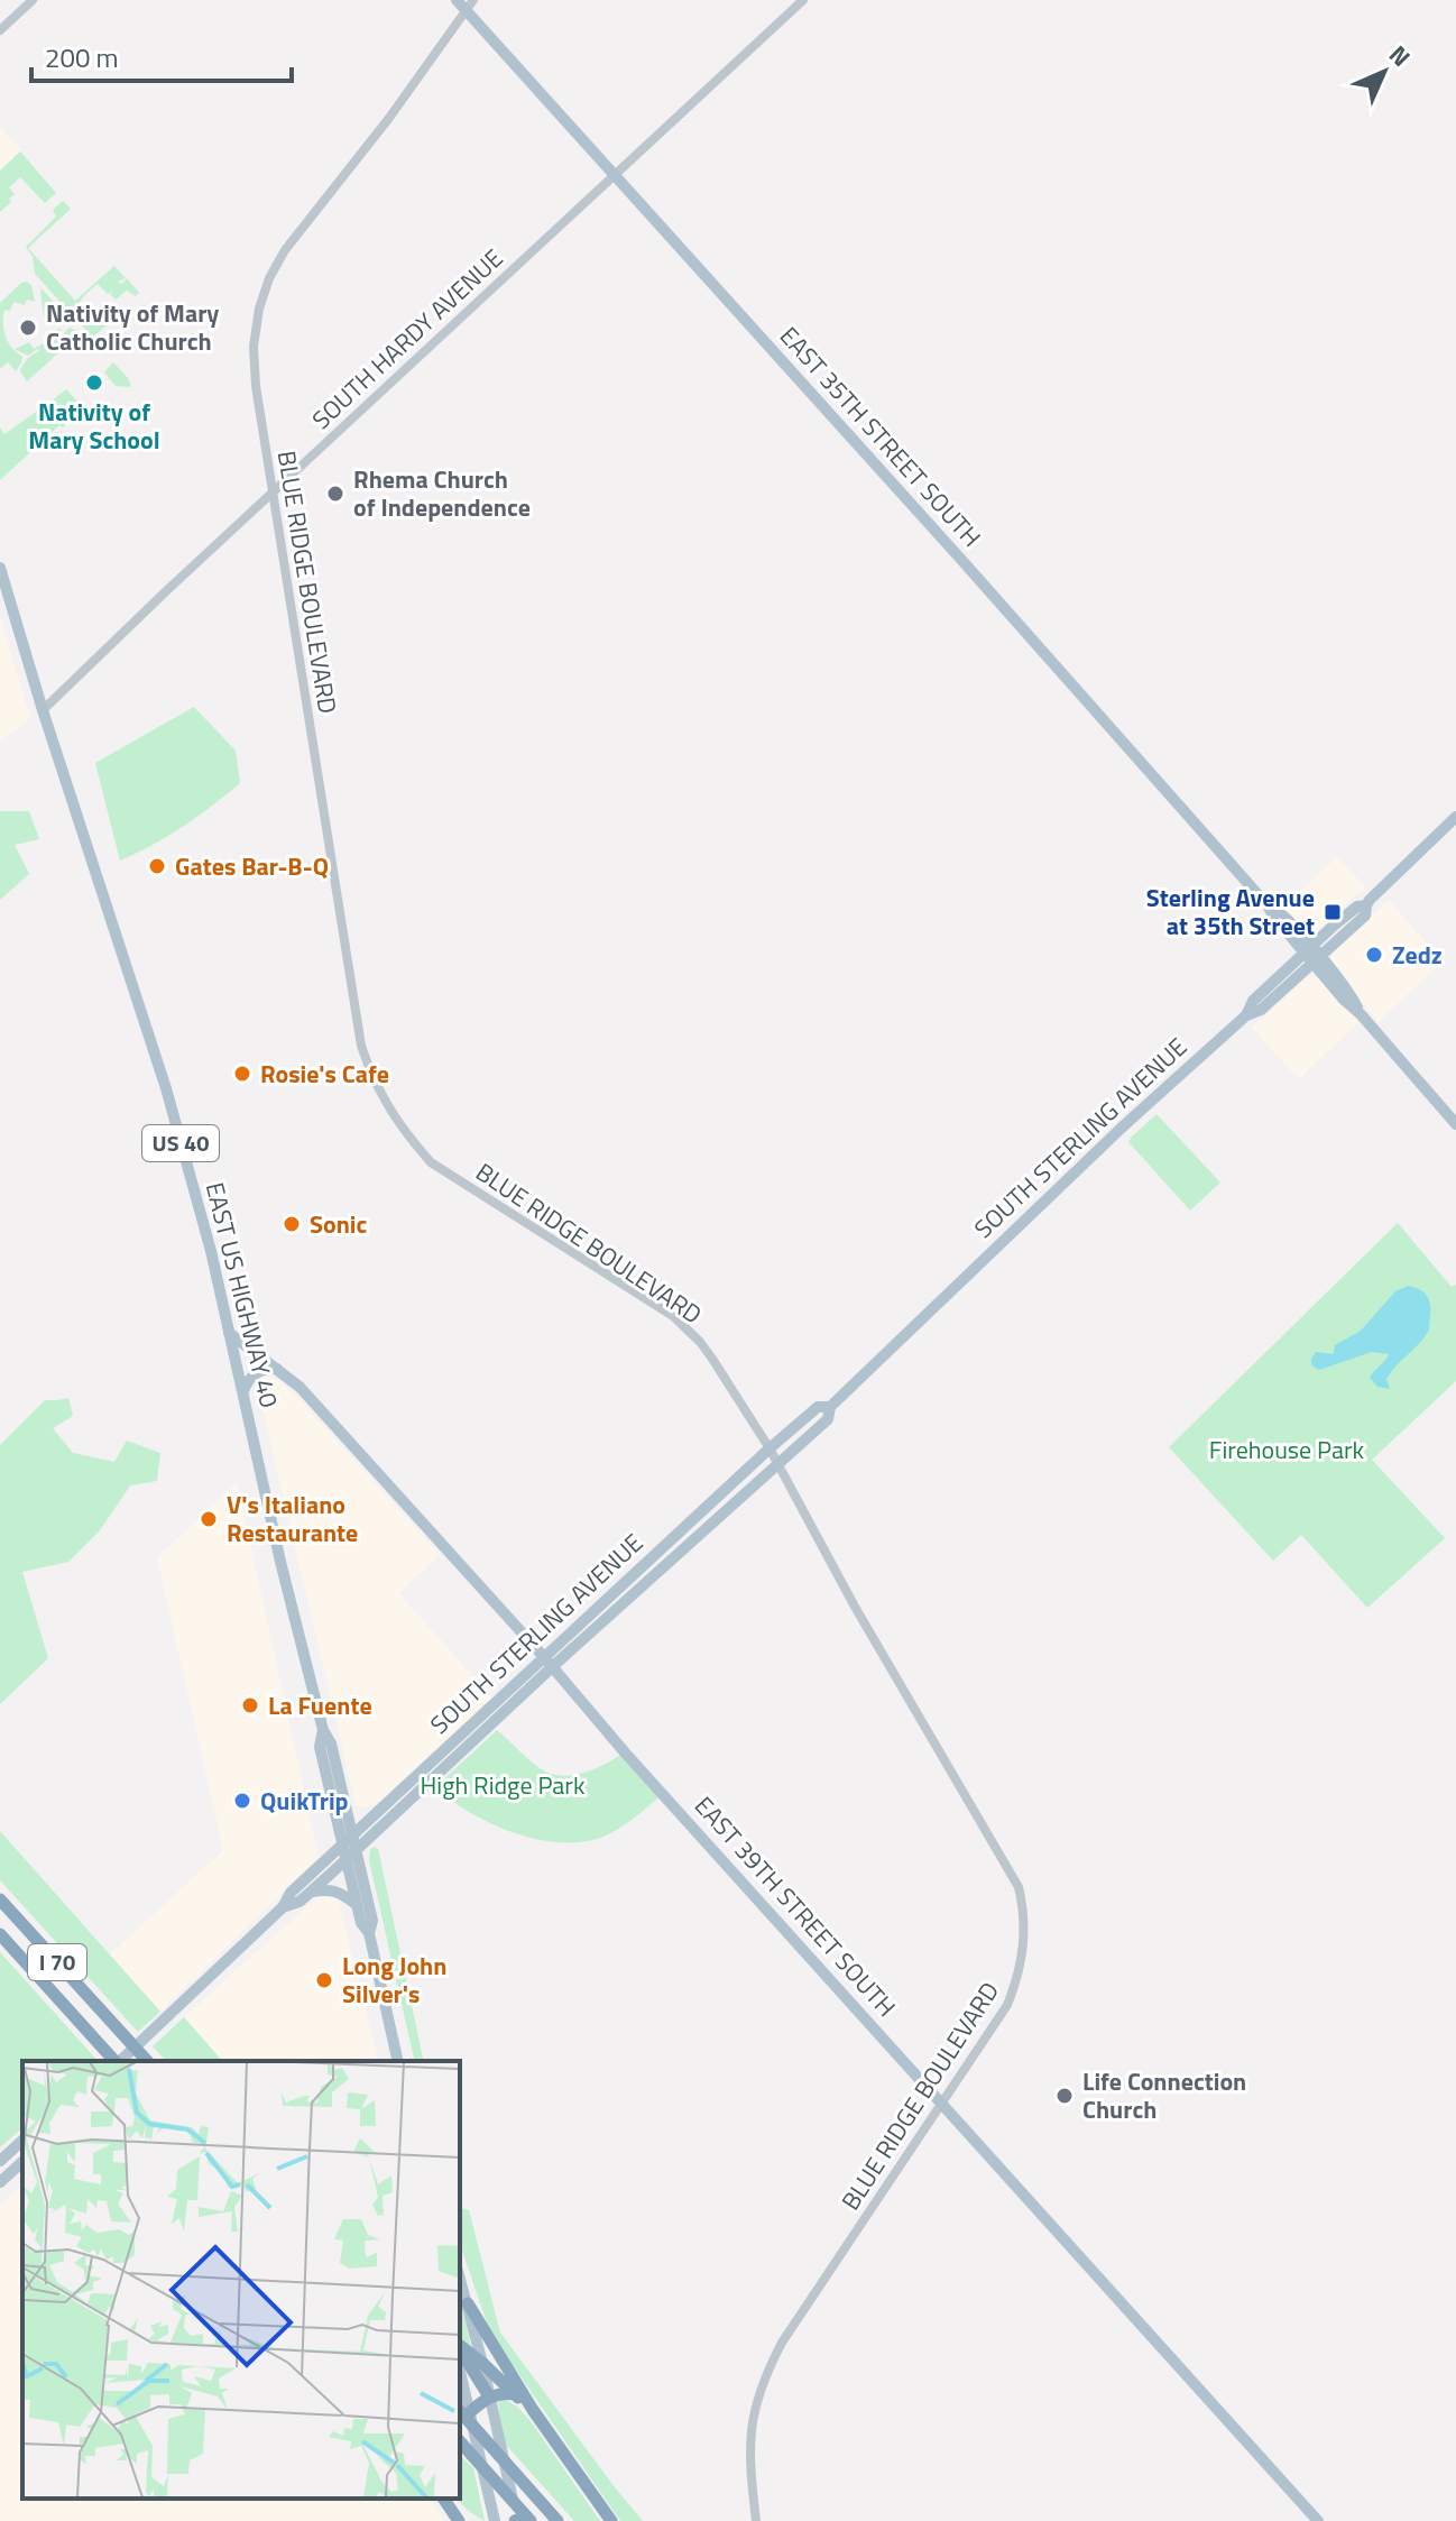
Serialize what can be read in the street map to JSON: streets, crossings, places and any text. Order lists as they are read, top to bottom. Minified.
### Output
{"streets":{"highway":["I 70"],"main road":["EAST 35TH STREET SOUTH","SOUTH STERLING AVENUE","US 40","EAST US HIGHWAY 40","EAST 39TH STREET SOUTH"],"street":["SOUTH HARDY AVENUE","BLUE RIDGE BOULEVARD"]},"crossings":[["SOUTH HARDY AVENUE","EAST 35TH STREET SOUTH"],["SOUTH HARDY AVENUE","BLUE RIDGE BOULEVARD"],["SOUTH HARDY AVENUE","EAST US HIGHWAY 40"],["EAST 35TH STREET SOUTH","BLUE RIDGE BOULEVARD"],["EAST 35TH STREET SOUTH","SOUTH STERLING AVENUE"],["BLUE RIDGE BOULEVARD","SOUTH STERLING AVENUE"],["BLUE RIDGE BOULEVARD","EAST 39TH STREET SOUTH"],["SOUTH STERLING AVENUE","US 40"],["SOUTH STERLING AVENUE","EAST 39TH STREET SOUTH"],["US 40","EAST US HIGHWAY 40"],["EAST US HIGHWAY 40","EAST 39TH STREET SOUTH"]],"parks":["Firehouse Park","High Ridge Park"],"places":{"other":["Nativity of Mary Catholic Church","Nativity of Mary School","Rhema Church of Independence","Gates Bar-B-Q","Zedz","Rosie's Cafe","Sonic","V's Italiano Restaurante","La Fuente","QuikTrip","Long John Silver's","Life Connection Church"],"transit":["Sterling Avenue at 35th Street"]},"scale_bar":"200 m","north":"top right"}
